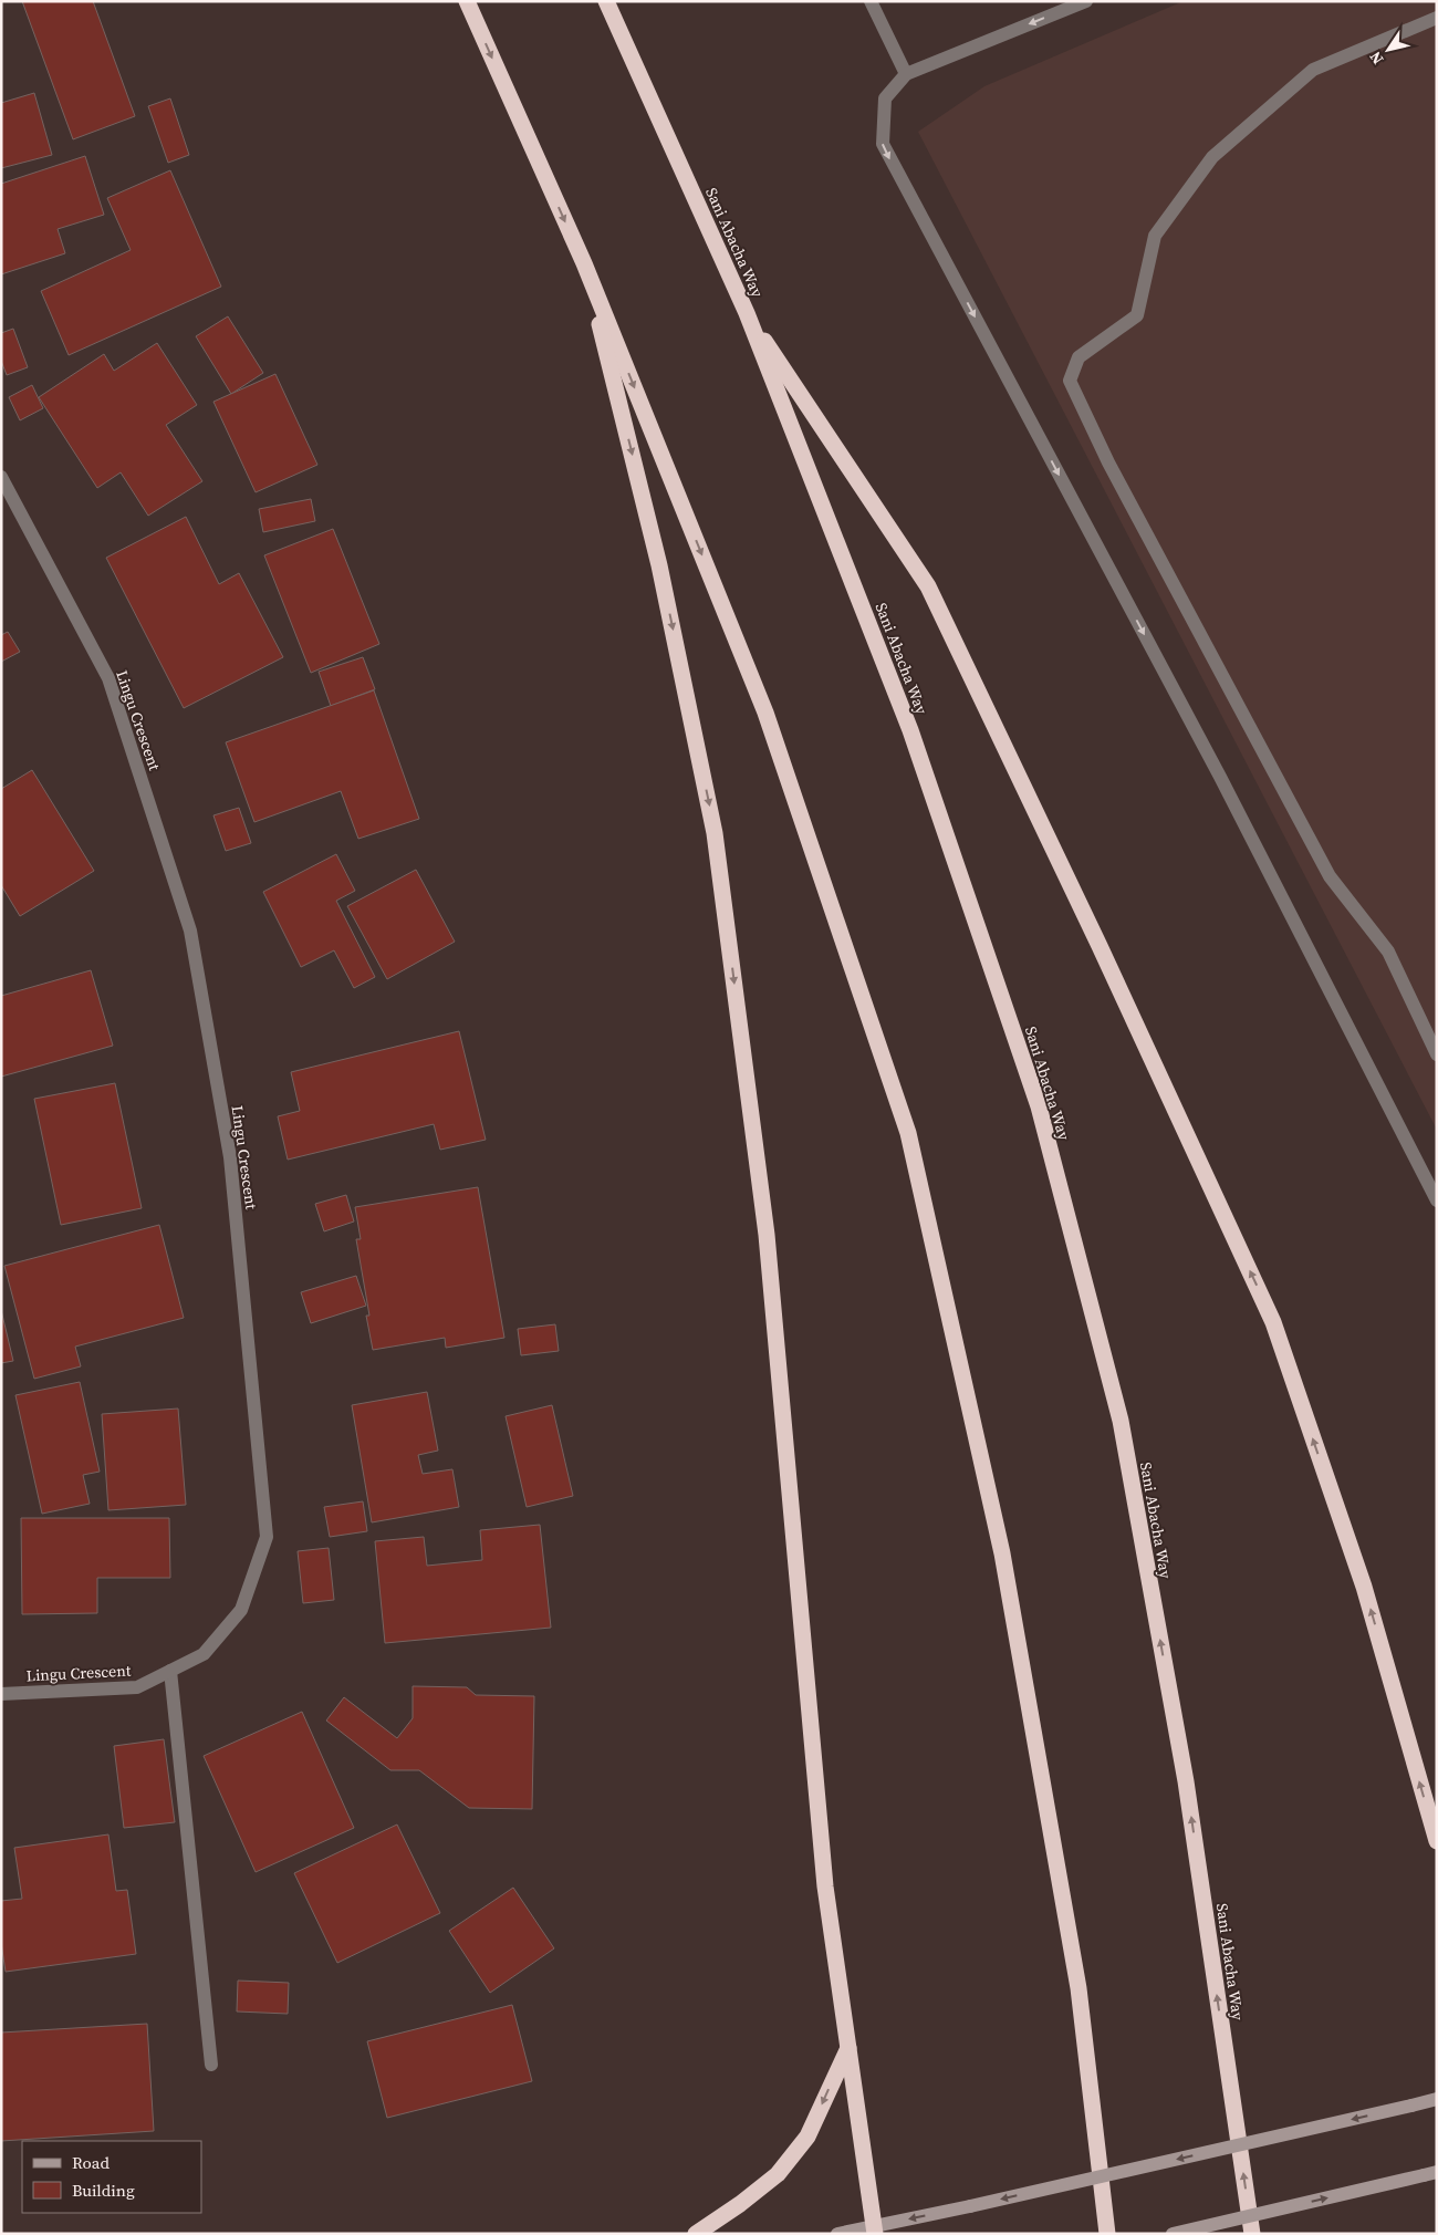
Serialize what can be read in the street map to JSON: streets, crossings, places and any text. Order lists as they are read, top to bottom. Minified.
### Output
{"streets":{"highway":["Sani Abacha Way"],"street":["Lingu Crescent"]},"legend":["Road","Building"],"north":"bottom left"}
